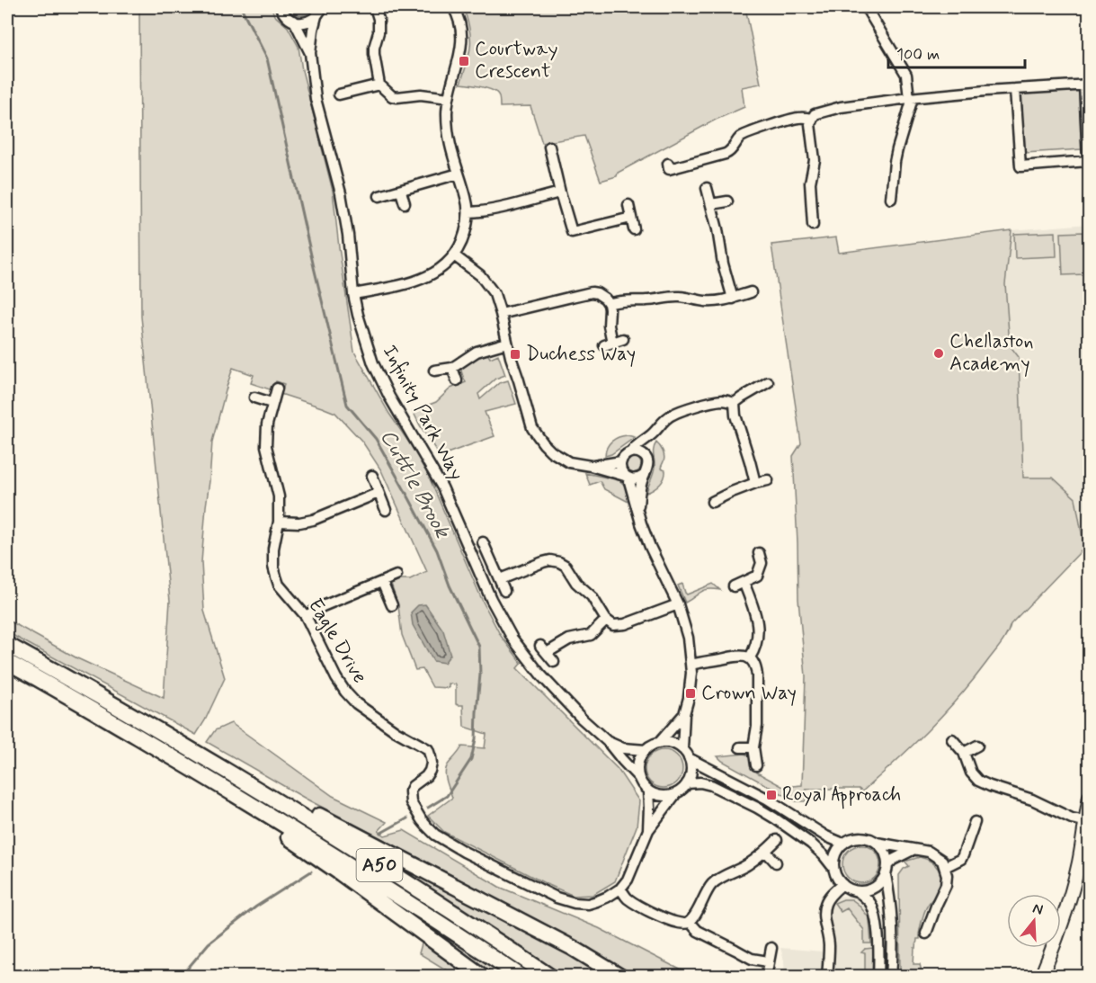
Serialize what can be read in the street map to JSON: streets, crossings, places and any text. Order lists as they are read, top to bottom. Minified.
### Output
{"streets":{"highway":["A50"],"street":["Infinity Park Way","Eagle Drive"]},"water":["Cuttle Brook"],"places":{"transit":["Courtway Crescent","Duchess Way","Crown Way","Royal Approach"],"other":["Chellaston Academy"]},"scale_bar":"100 m","north":"top"}
